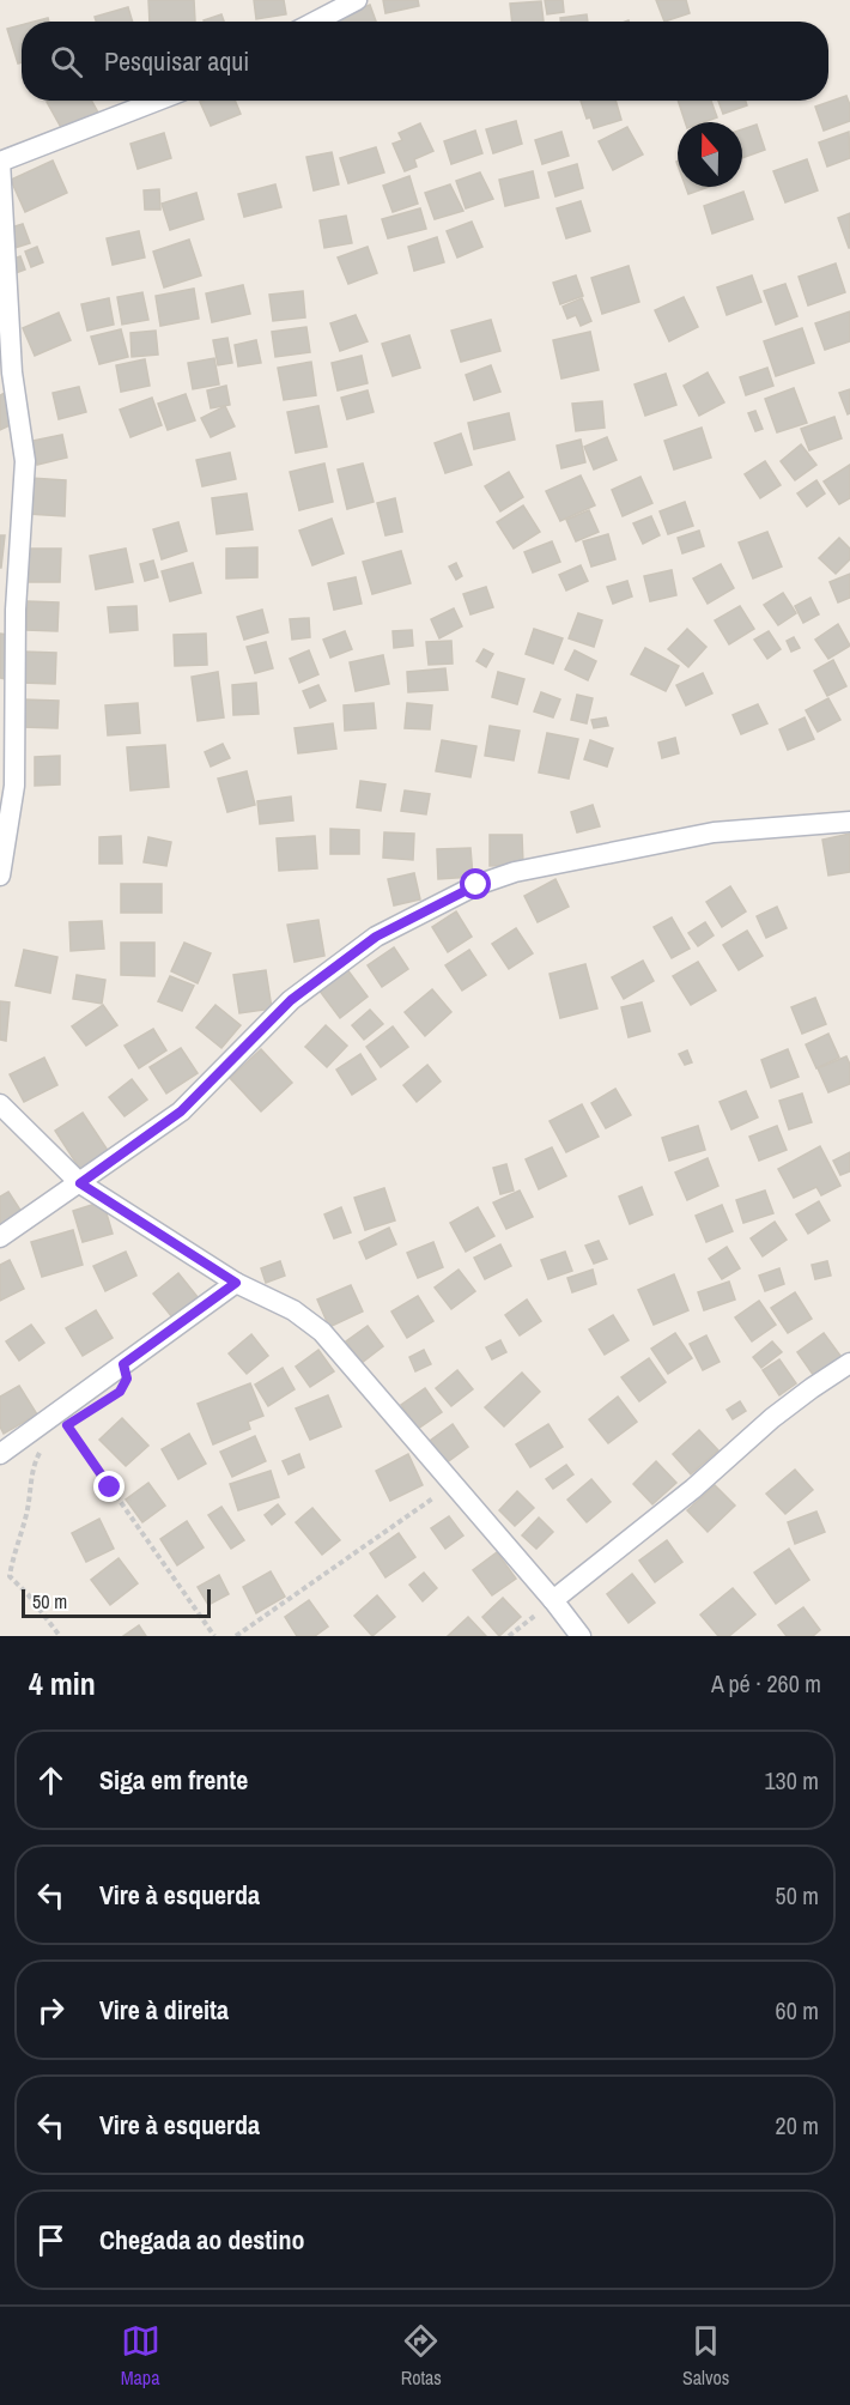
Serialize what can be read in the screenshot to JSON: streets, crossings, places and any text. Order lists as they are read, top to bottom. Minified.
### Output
{"scale_bar":"50 m","north":"top","page":{"search":"Pesquisar aqui","scale":"50 m","heading":["4 min","A pé · 260 m"],"list":[["Siga em frente","130 m"],["Vire à esquerda","50 m"],["Vire à direita","60 m"],["Vire à esquerda","20 m"],"Chegada ao destino"],"nav":["Mapa","Rotas","Salvos"]}}
